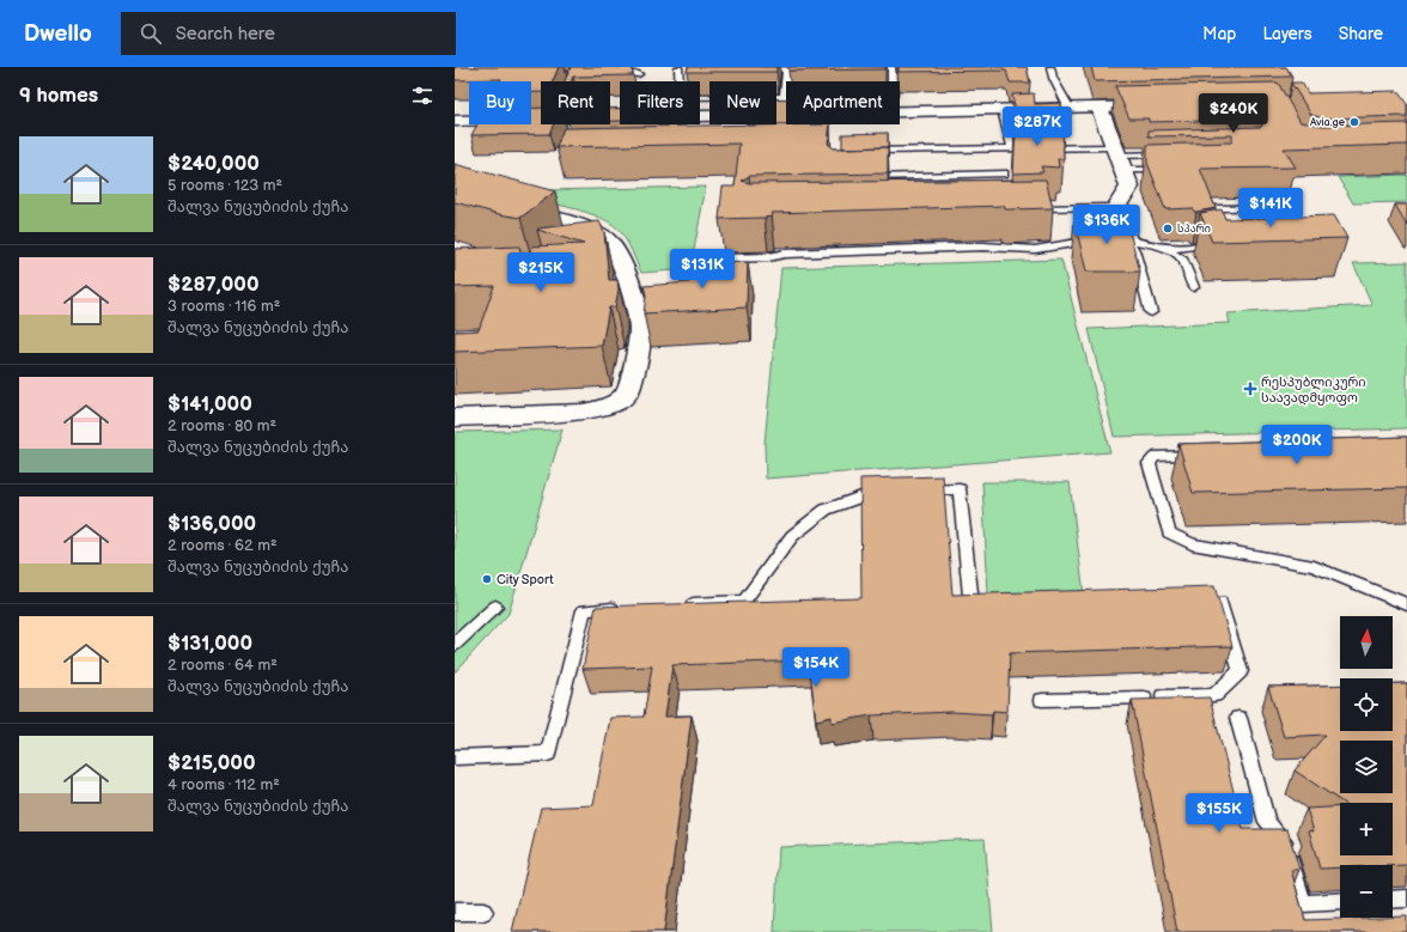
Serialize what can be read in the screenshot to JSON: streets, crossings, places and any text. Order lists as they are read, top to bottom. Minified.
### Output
{"places":{"other":["Avia.ge","სპარი","City Sport"],"health":["რესპუბლიკური საავადმყოფო"]},"north":"top","page":{"header":"Dwello","search":"Search here","nav":["Map","Layers","Share"],"heading":"9 homes","chip":["Buy","Rent","Filters","New","Apartment"],"price":["$240K","$287K","$141K","$136K","$131K","$215K","$200K","$154K","$155K"],"list":[{"name":"$240,000","note":"5 rooms · 123 m² · შალვა ნუცუბიძის ქუჩა"},{"name":"$287,000","note":"3 rooms · 116 m² · შალვა ნუცუბიძის ქუჩა"},{"name":"$141,000","note":"2 rooms · 80 m² · შალვა ნუცუბიძის ქუჩა"},{"name":"$136,000","note":"2 rooms · 62 m² · შალვა ნუცუბიძის ქუჩა"},{"name":"$131,000","note":"2 rooms · 64 m² · შალვა ნუცუბიძის ქუჩა"},{"name":"$215,000","note":"4 rooms · 112 m² · შალვა ნუცუბიძის ქუჩა"}],"map_buttons":["+","−"]}}
